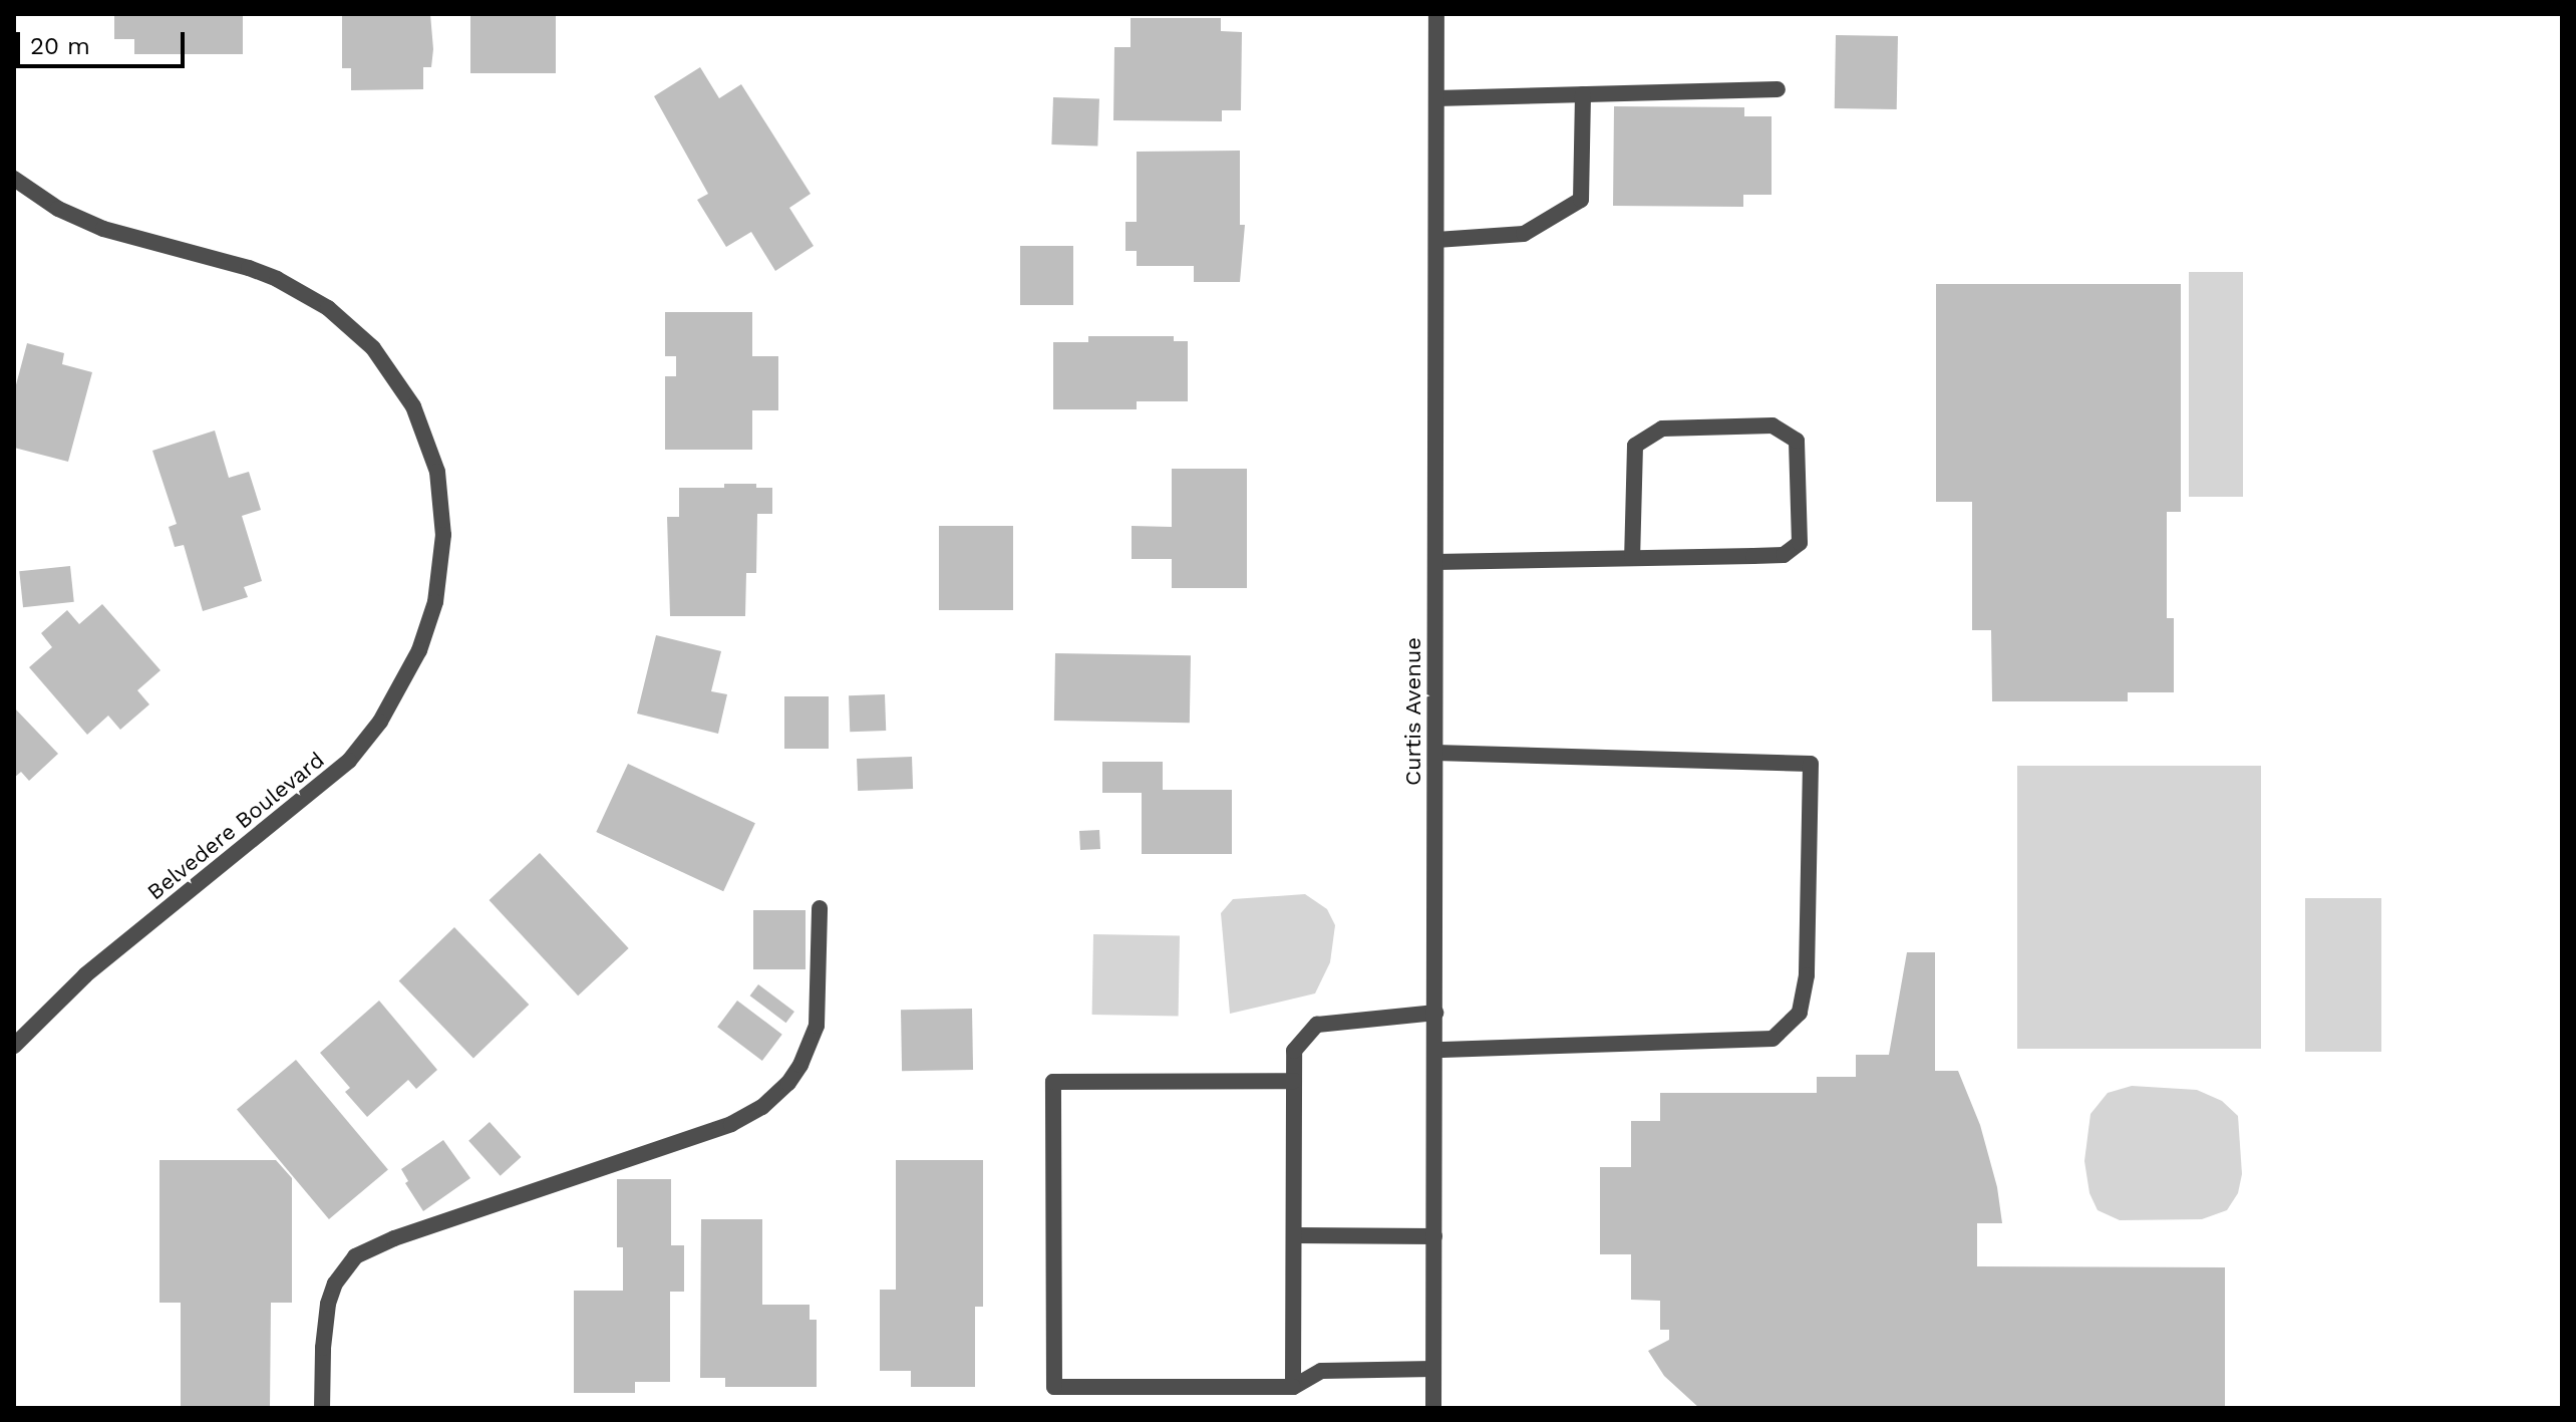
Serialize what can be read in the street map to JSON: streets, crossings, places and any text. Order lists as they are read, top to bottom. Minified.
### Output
{"streets":{"street":["Curtis Avenue","Belvedere Boulevard"]},"scale_bar":"20 m"}
